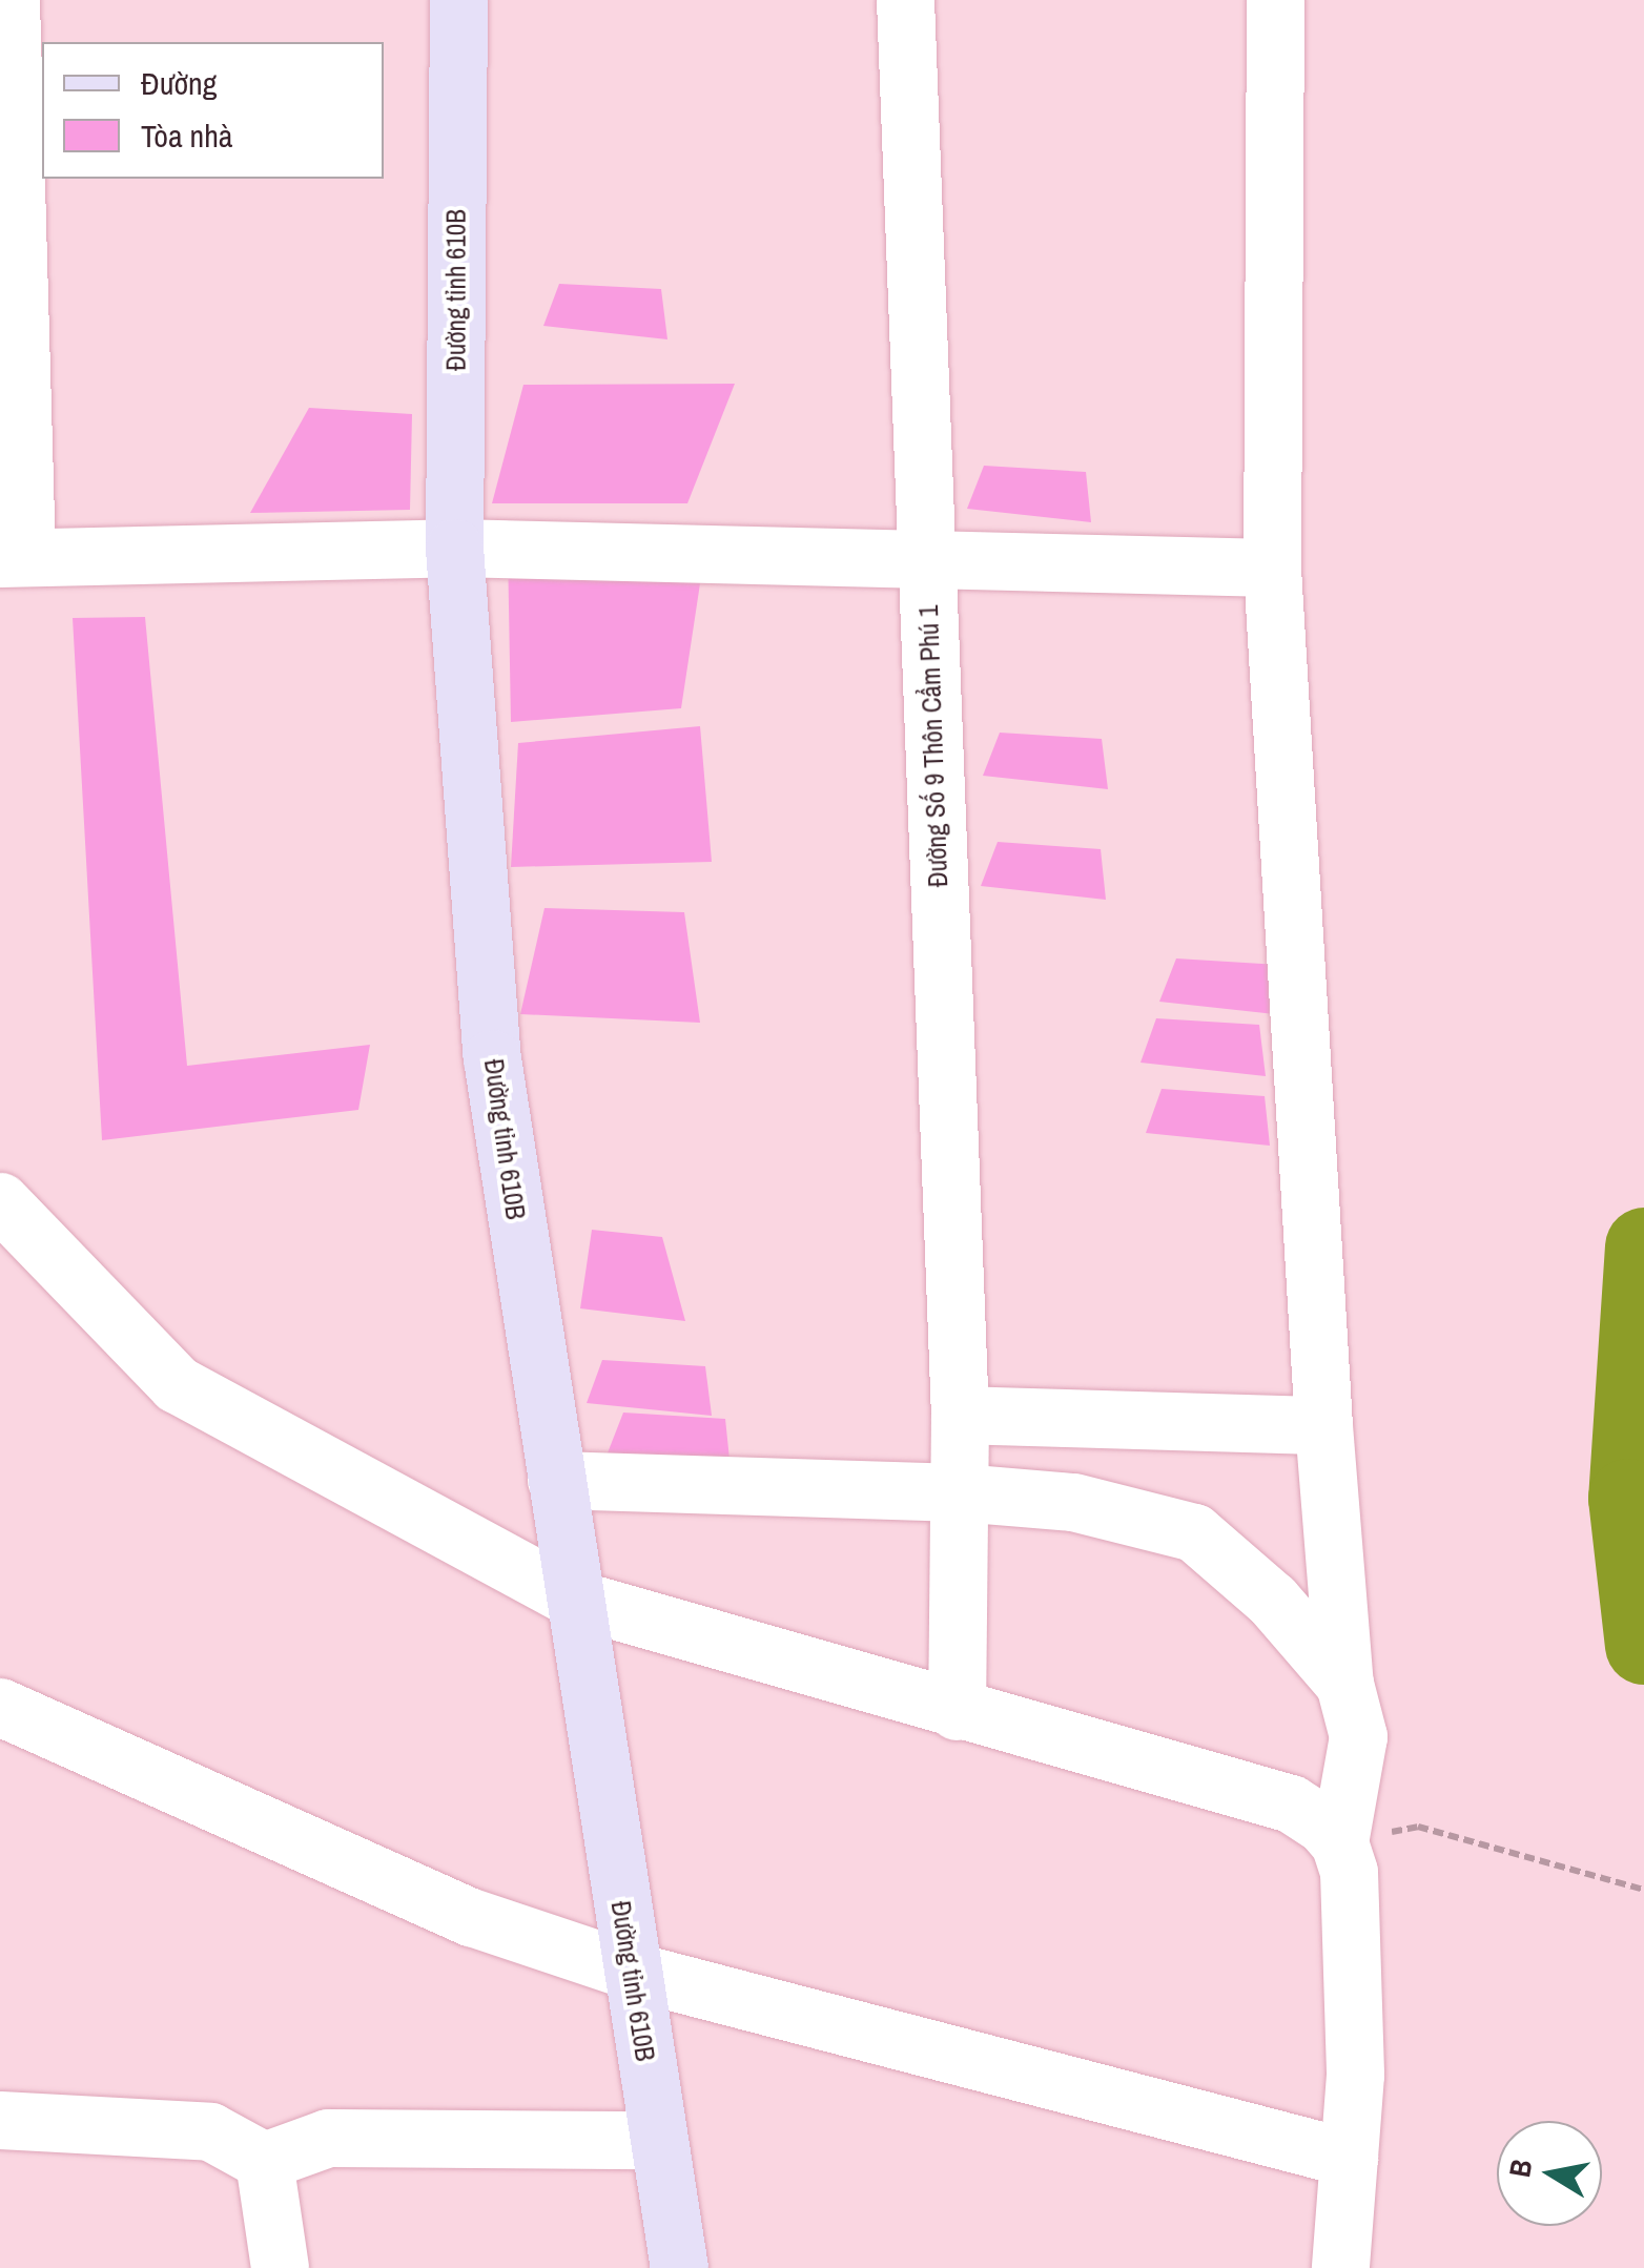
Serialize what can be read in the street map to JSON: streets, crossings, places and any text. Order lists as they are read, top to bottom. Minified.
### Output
{"streets":{"main road":["Đường tỉnh 610B"],"street":["Đường Số 9 Thôn Cẩm Phú 1"]},"legend":["Đường","Tòa nhà"],"north":"left"}
